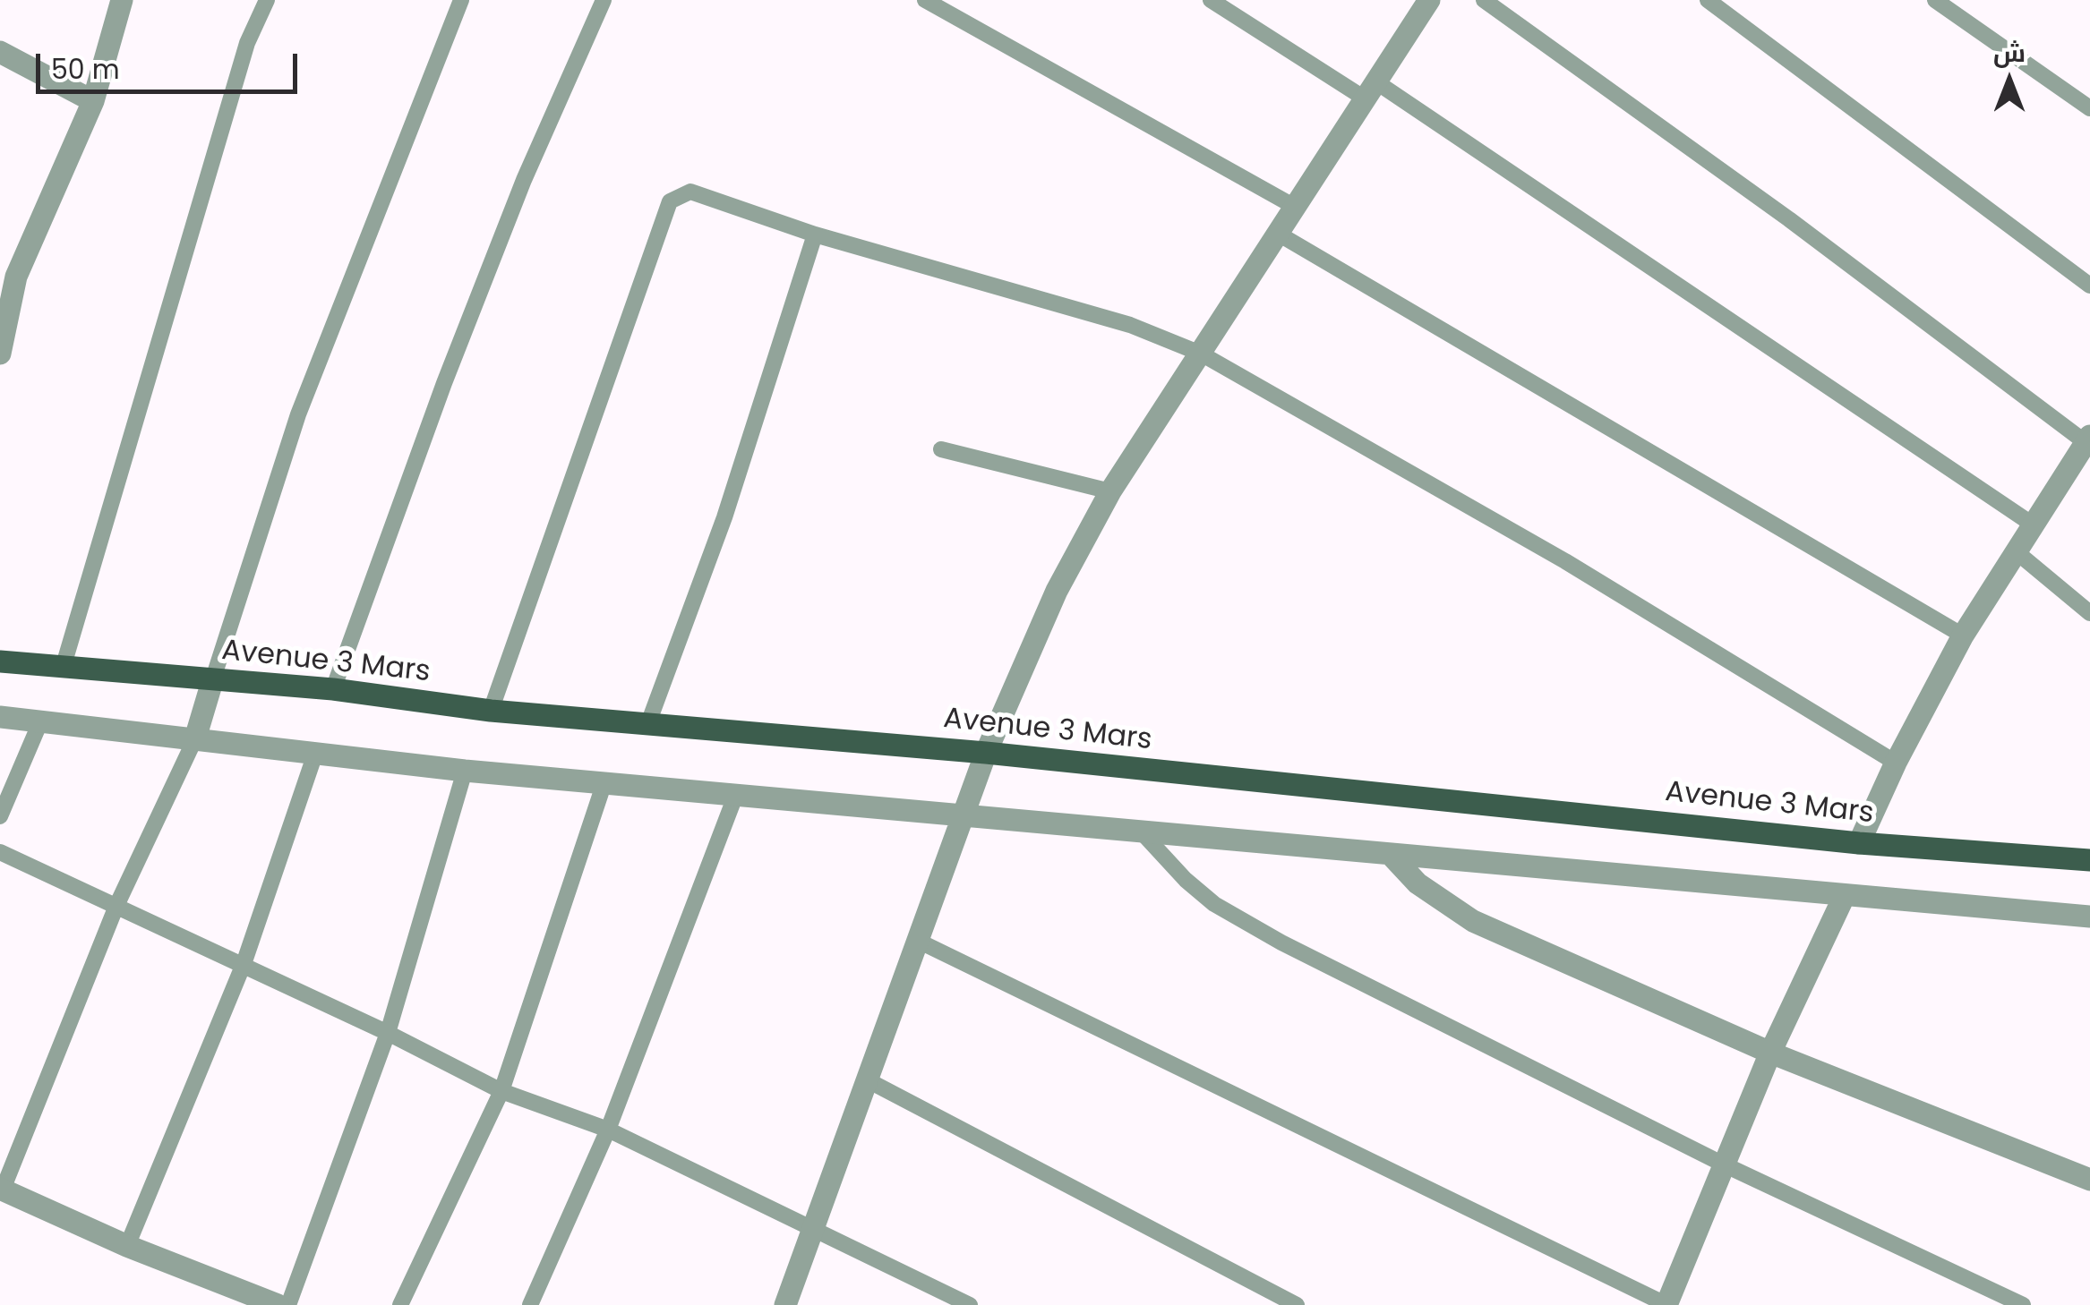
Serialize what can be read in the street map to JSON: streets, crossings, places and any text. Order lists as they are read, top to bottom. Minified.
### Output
{"streets":{"main road":["Avenue 3 Mars"]},"scale_bar":"50 m","north":"top"}
